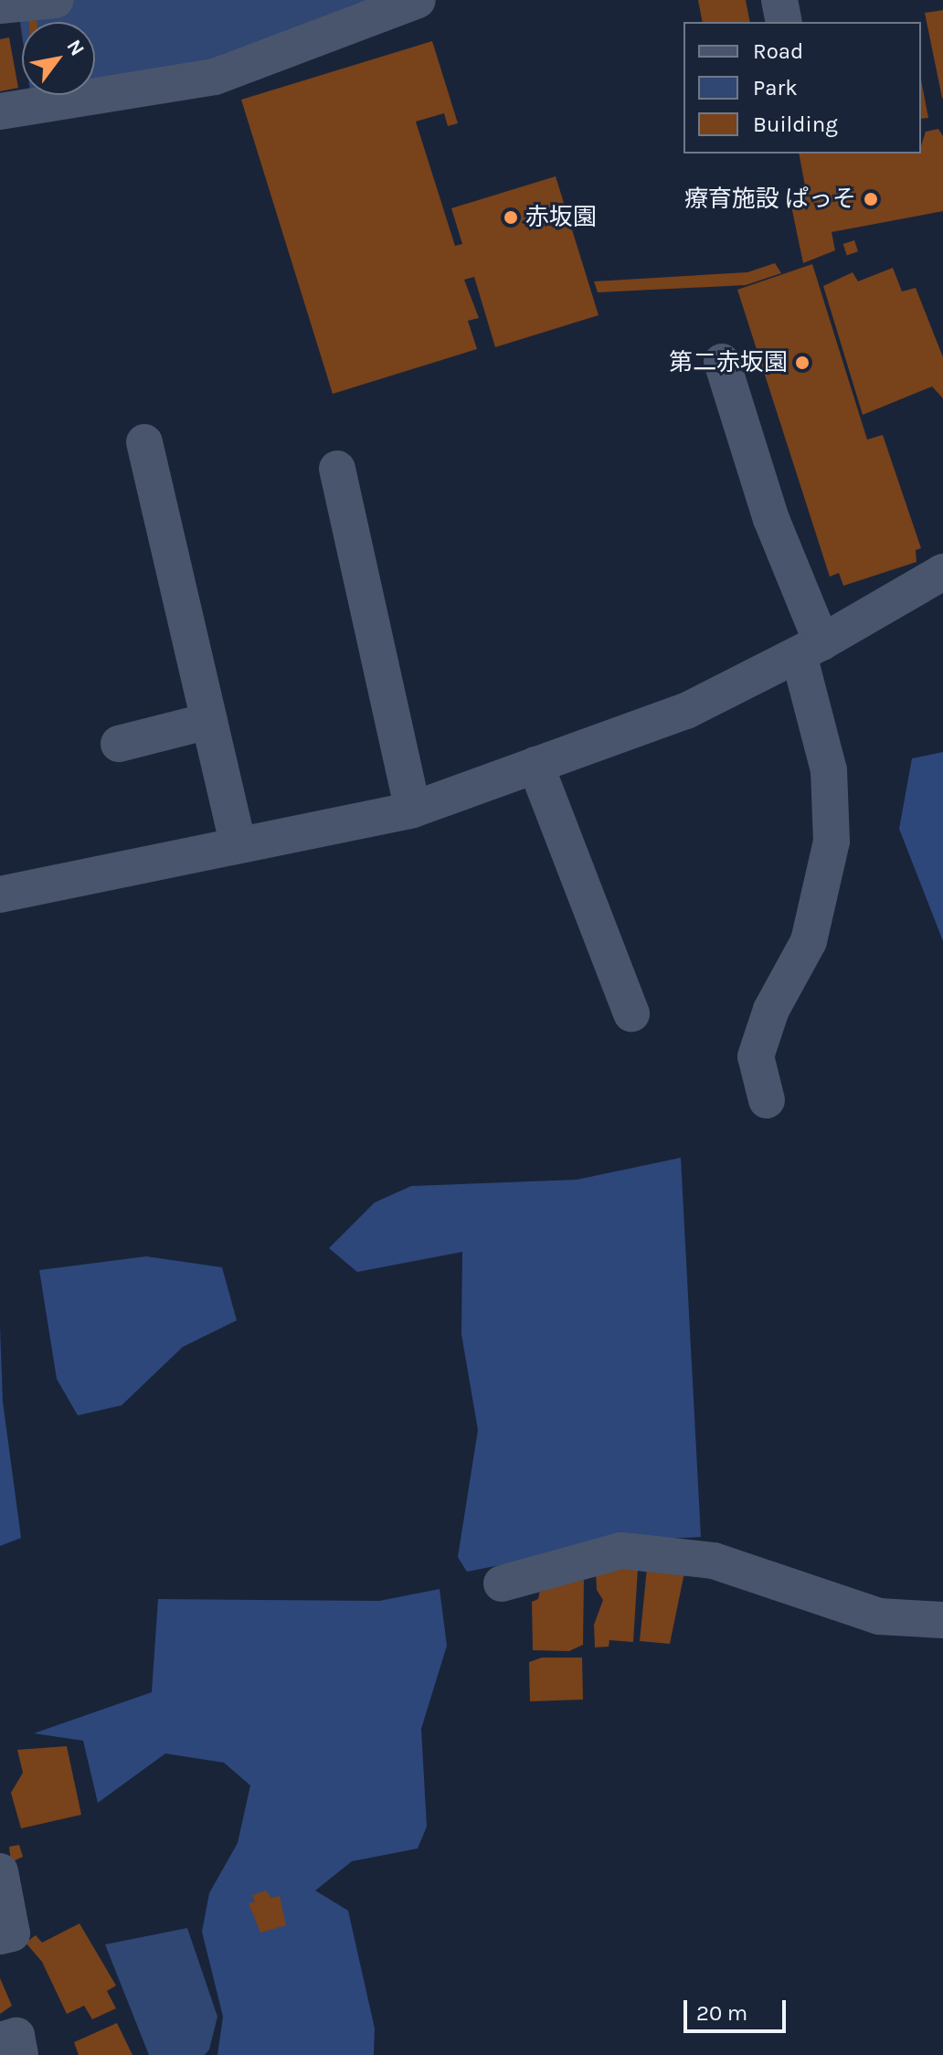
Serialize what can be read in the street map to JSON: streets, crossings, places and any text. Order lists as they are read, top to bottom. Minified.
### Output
{"places":["療育施設 ぱっそ","赤坂園","第二赤坂園"],"legend":["Road","Park","Building"],"scale_bar":"20 m","north":"top right"}
